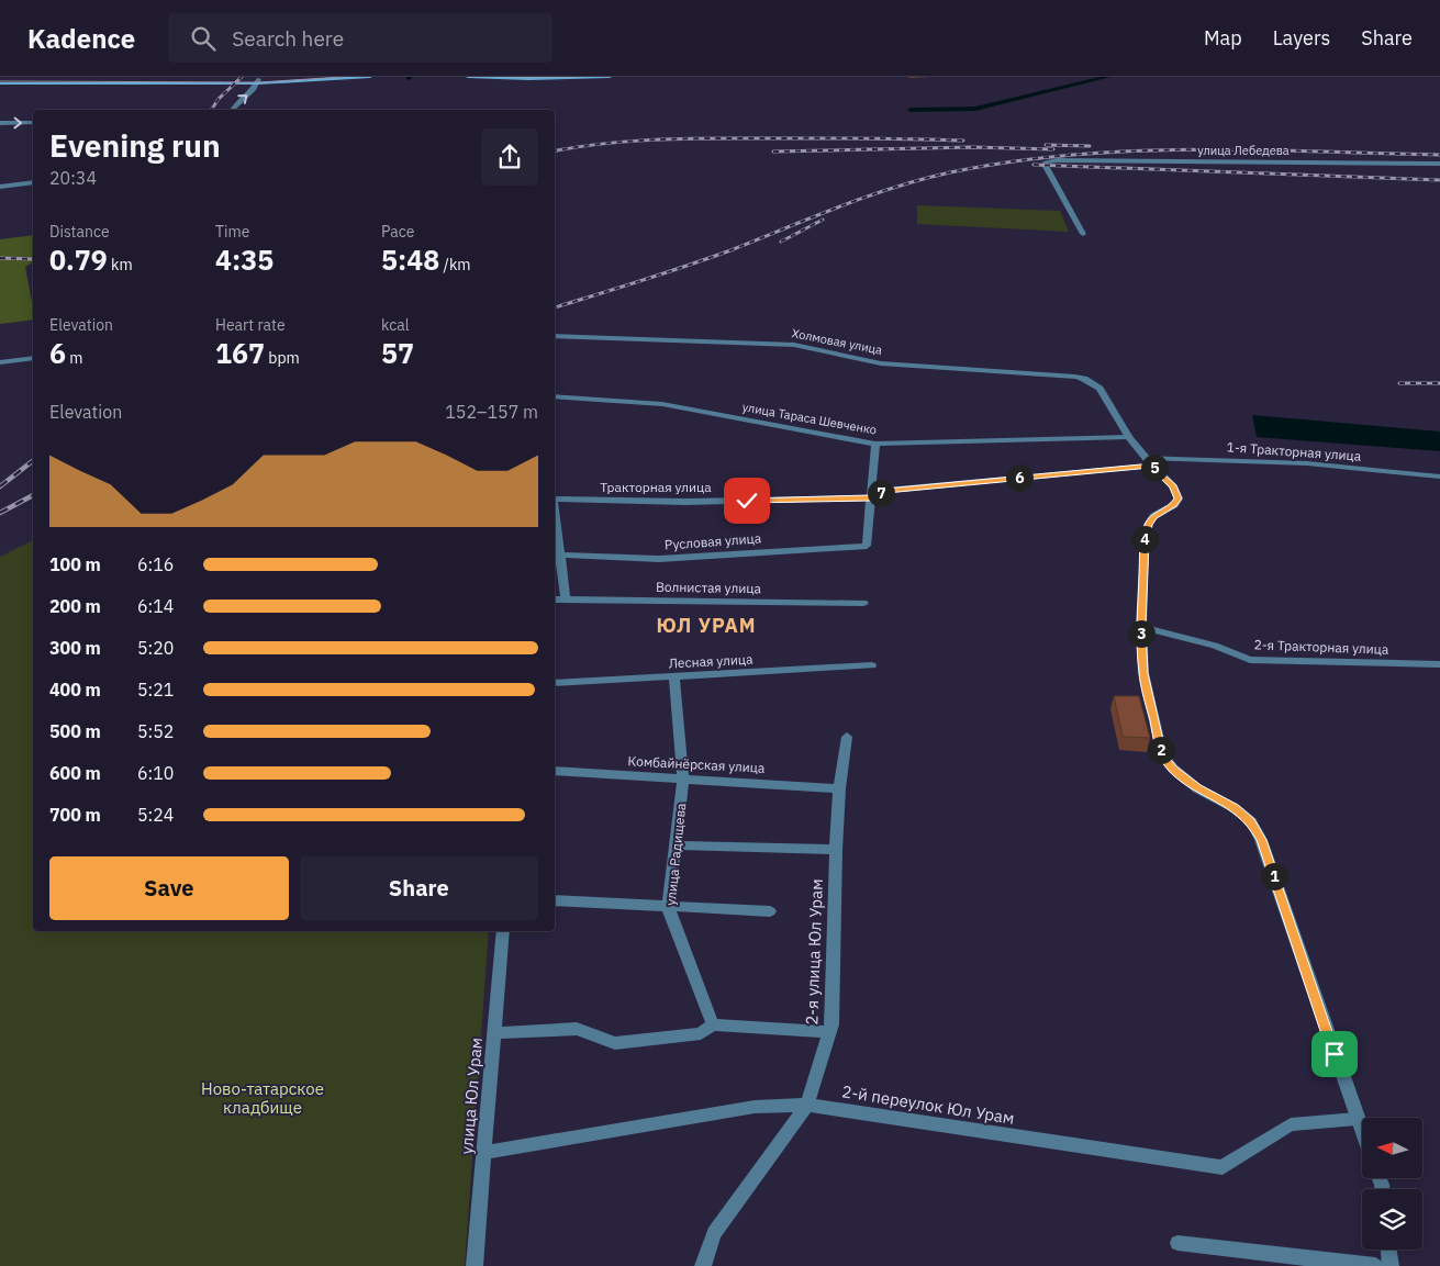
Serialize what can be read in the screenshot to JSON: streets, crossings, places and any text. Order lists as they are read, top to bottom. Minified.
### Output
{"streets":{"street":["улица Лебедева","Холмовая улица","улица Тараса Шевченко","1-я Тракторная улица","Тракторная улица","Русловая улица","Волнистая улица","2-я Тракторная улица","Лесная улица","Комбайнёрская улица","улица Радищева","2-я улица Юл Урам","улица Юл Урам","2-й переулок Юл Урам"]},"crossings":[["Холмовая улица","улица Тараса Шевченко"],["1-я Тракторная улица","Тракторная улица"],["Тракторная улица","Русловая улица"],["Лесная улица","улица Радищева"],["Комбайнёрская улица","улица Радищева"],["Комбайнёрская улица","2-я улица Юл Урам"],["2-я улица Юл Урам","2-й переулок Юл Урам"],["улица Юл Урам","2-й переулок Юл Урам"]],"districts":["ЮЛ УРАМ"],"parks":["Ново-татарское кладбище"],"north":"left","page":{"header":"Kadence","search":"Search here","nav":["Map","Layers","Share"],"heading":["Evening run","20:34"],"stats":[["Distance","0.79 km"],["Time","4:35"],["Pace","5:48 /km"],["Elevation","6 m"],["Heart rate","167 bpm"],["kcal","57"]],"chart":["Elevation","152–157 m"],"pins":["5","6","7","4","3","2","1"],"list":[{"name":"100 m","note":"6:16"},{"name":"200 m","note":"6:14"},{"name":"300 m","note":"5:20"},{"name":"400 m","note":"5:21"},{"name":"500 m","note":"5:52"},{"name":"600 m","note":"6:10"},{"name":"700 m","note":"5:24"}],"buttons":["Save","Share"]}}
